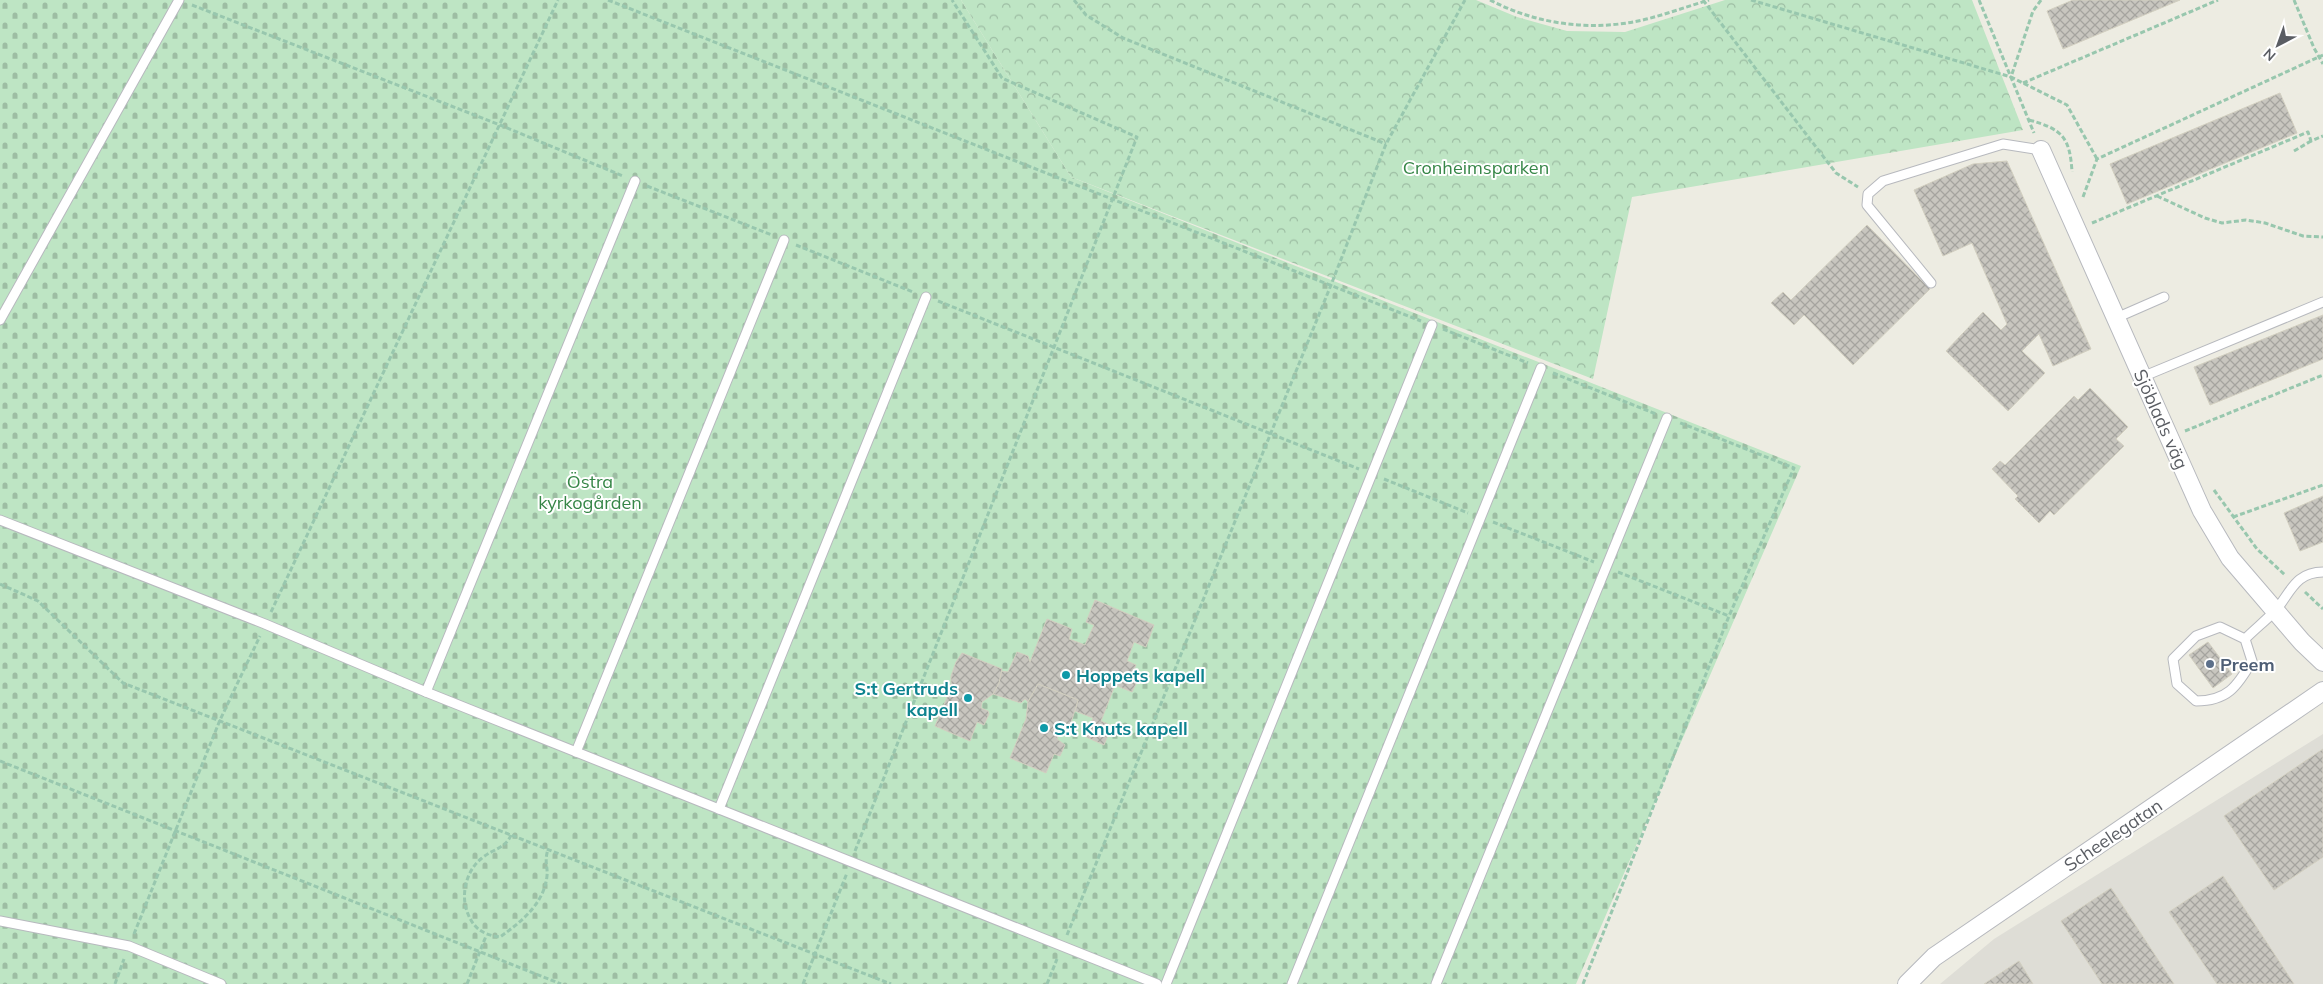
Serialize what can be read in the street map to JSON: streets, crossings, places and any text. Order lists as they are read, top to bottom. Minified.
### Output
{"streets":{"street":["Sjöblads väg","Scheelegatan"]},"parks":["Cronheimsparken","Östra kyrkogården"],"places":["Preem","Hoppets kapell","S:t Gertruds kapell","S:t Knuts kapell"],"north":"bottom left"}
